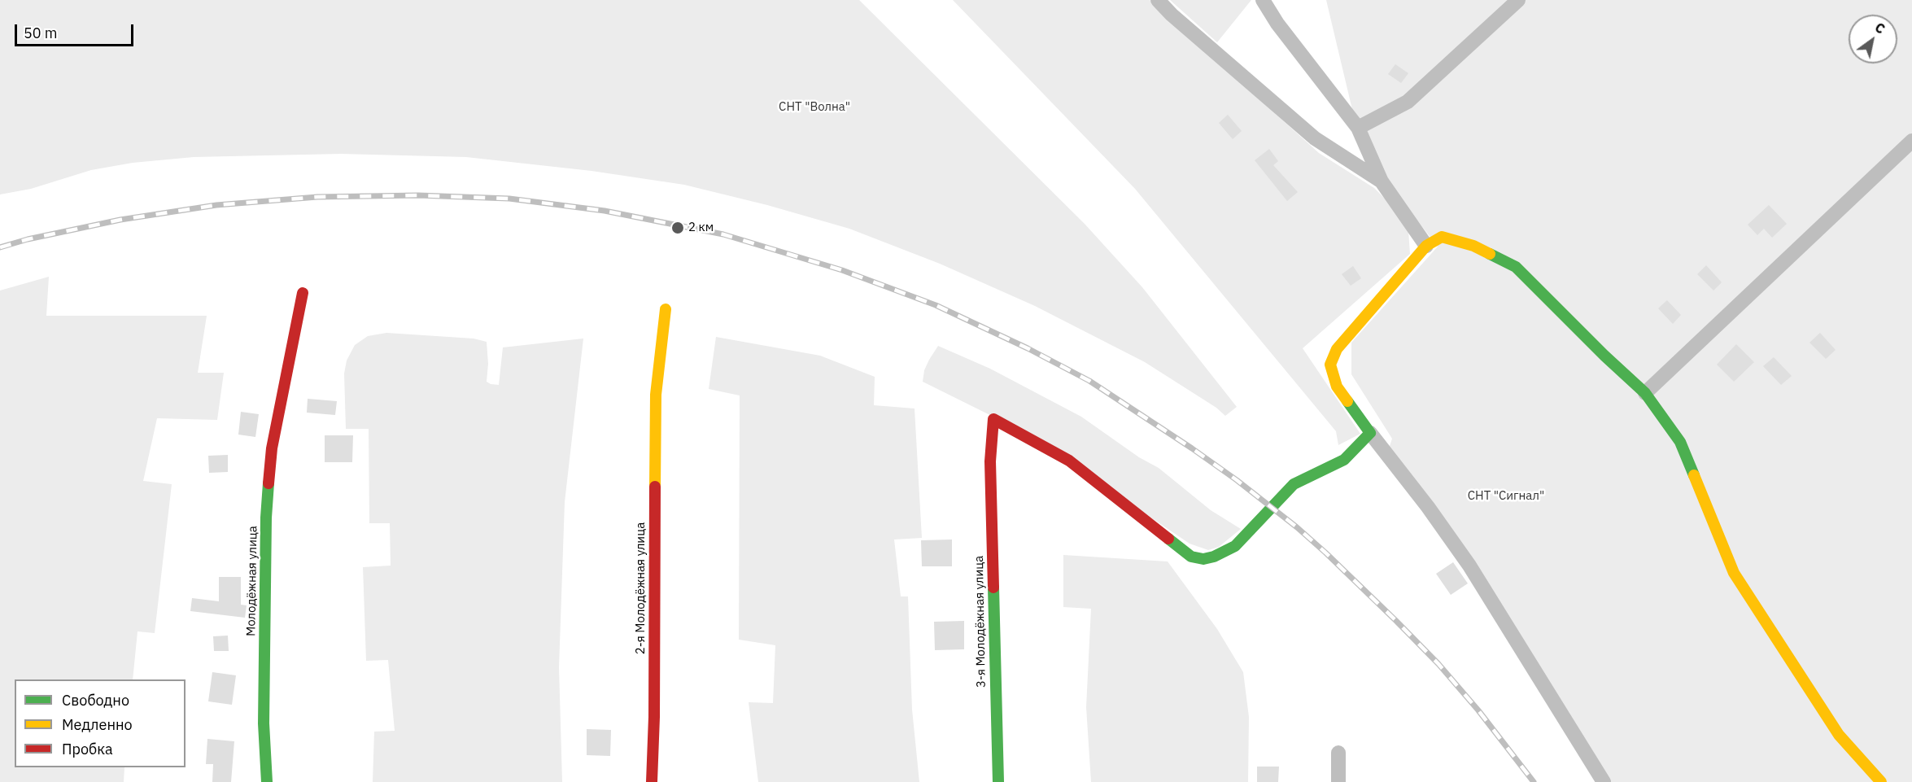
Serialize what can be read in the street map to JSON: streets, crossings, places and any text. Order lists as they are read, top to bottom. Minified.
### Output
{"streets":{"street":["Молодёжная улица","2-я Молодёжная улица","3-я Молодёжная улица"]},"parks":["СНТ \"Волна\"","СНТ \"Сигнал\""],"places":["2 км"],"legend":["Свободно","Медленно","Пробка"],"scale_bar":"50 m","north":"top right"}
